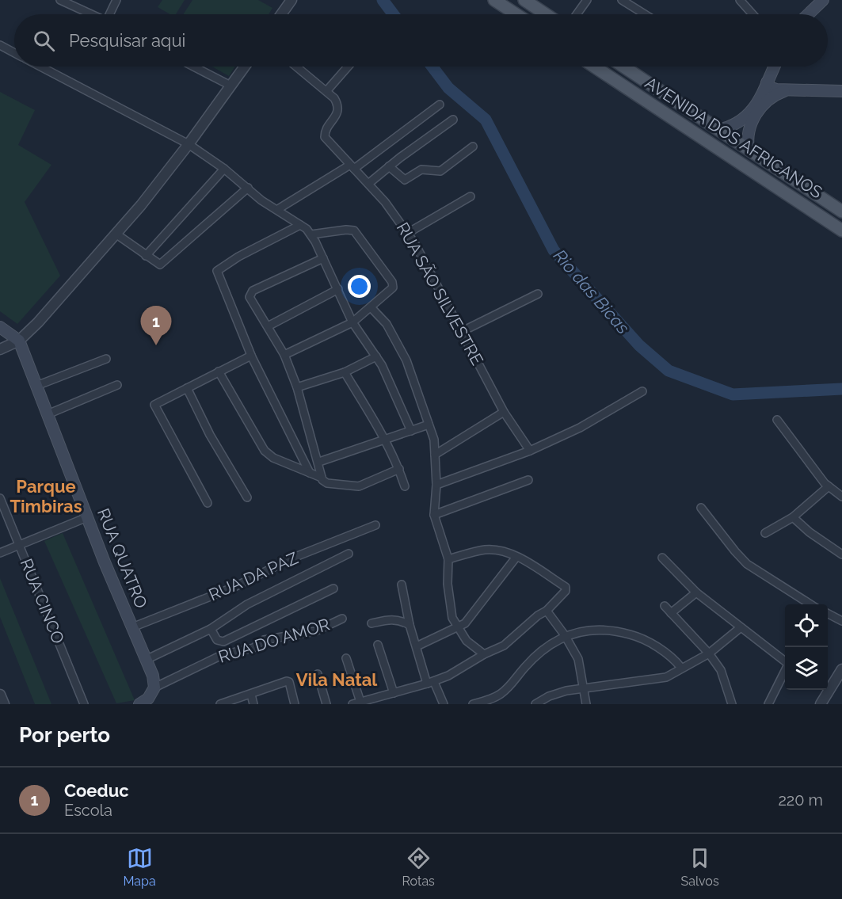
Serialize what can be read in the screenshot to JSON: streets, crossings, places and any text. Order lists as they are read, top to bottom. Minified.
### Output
{"streets":{"main road":["AVENIDA DOS AFRICANOS","RUA QUATRO"],"street":["RUA SÃO SILVESTRE","RUA DA PAZ","RUA CINCO","RUA DO AMOR"]},"crossings":[["RUA QUATRO","RUA DA PAZ"],["RUA QUATRO","RUA DO AMOR"]],"districts":["Parque Timbiras","Vila Natal"],"water":["Rio das Bicas"],"page":{"search":"Pesquisar aqui","pins":"1","heading":"Por perto","list":[{"mark":"1","name":"Coeduc","note":"Escola","value":"220 m"}],"nav":["Mapa","Rotas","Salvos"]}}
